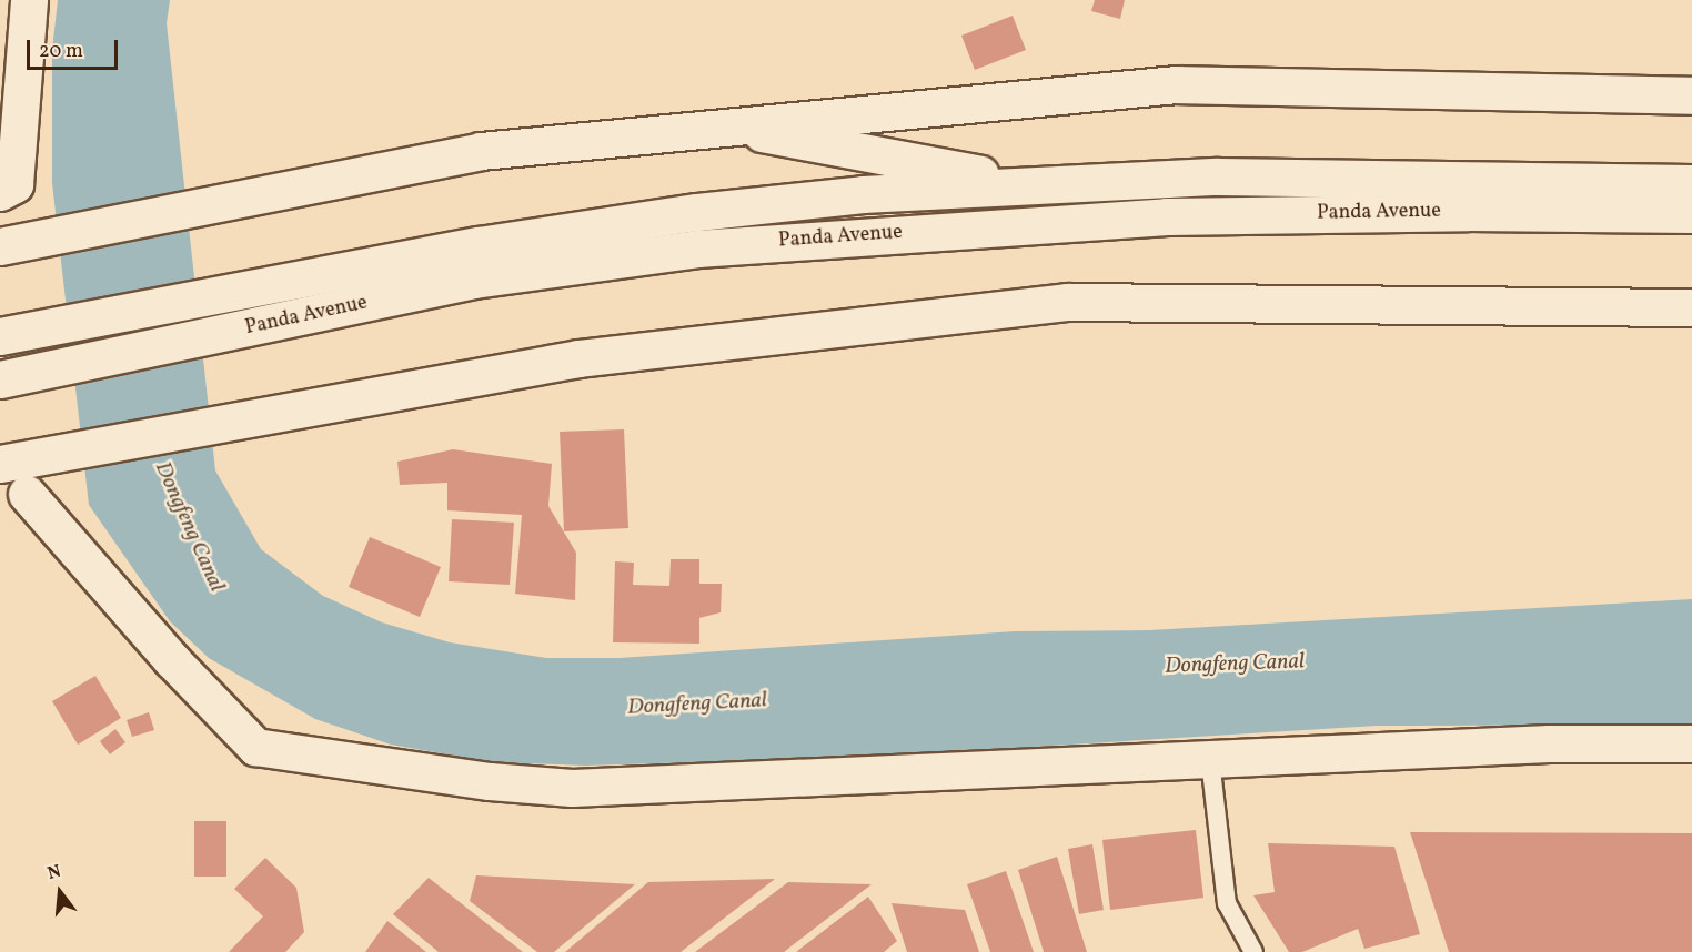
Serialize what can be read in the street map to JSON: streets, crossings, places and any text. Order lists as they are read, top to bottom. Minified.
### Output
{"streets":{"street":["Panda Avenue"]},"water":["Dongfeng Canal"],"scale_bar":"20 m","north":"top"}
